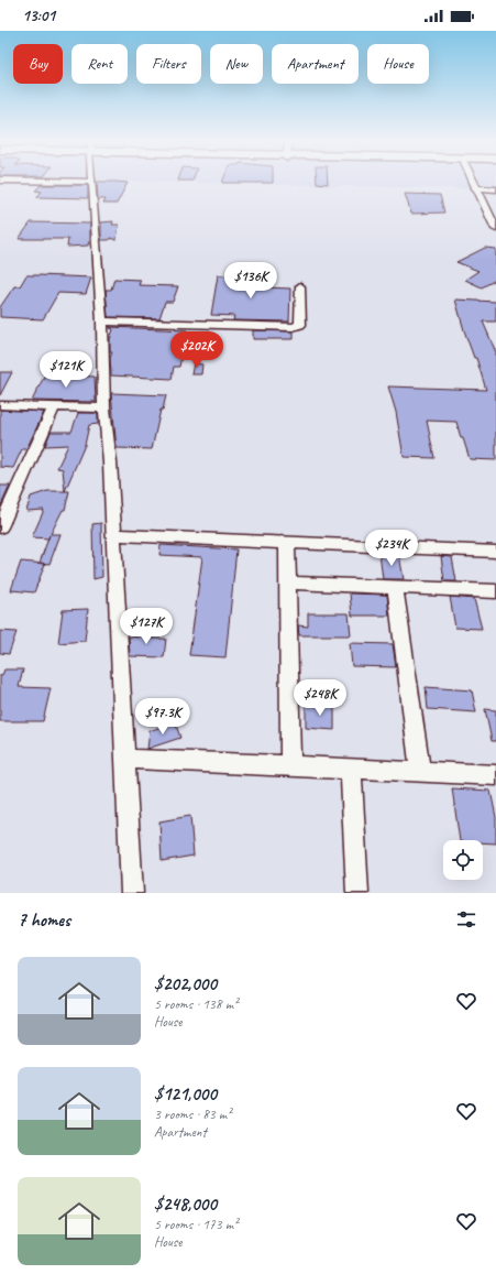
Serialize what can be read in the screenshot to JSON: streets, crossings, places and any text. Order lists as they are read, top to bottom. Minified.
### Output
{"page":{"status":"13:01","chip":["Buy","Rent","Filters","New","Apartment","House"],"price":["$136K","$202K","$121K","$234K","$127K","$248K","$97.3K"],"heading":"7 homes","list":[{"name":"$202,000","note":"5 rooms · 138 m² · House"},{"name":"$121,000","note":"3 rooms · 83 m² · Apartment"},{"name":"$248,000","note":"5 rooms · 173 m² · House"}]}}
